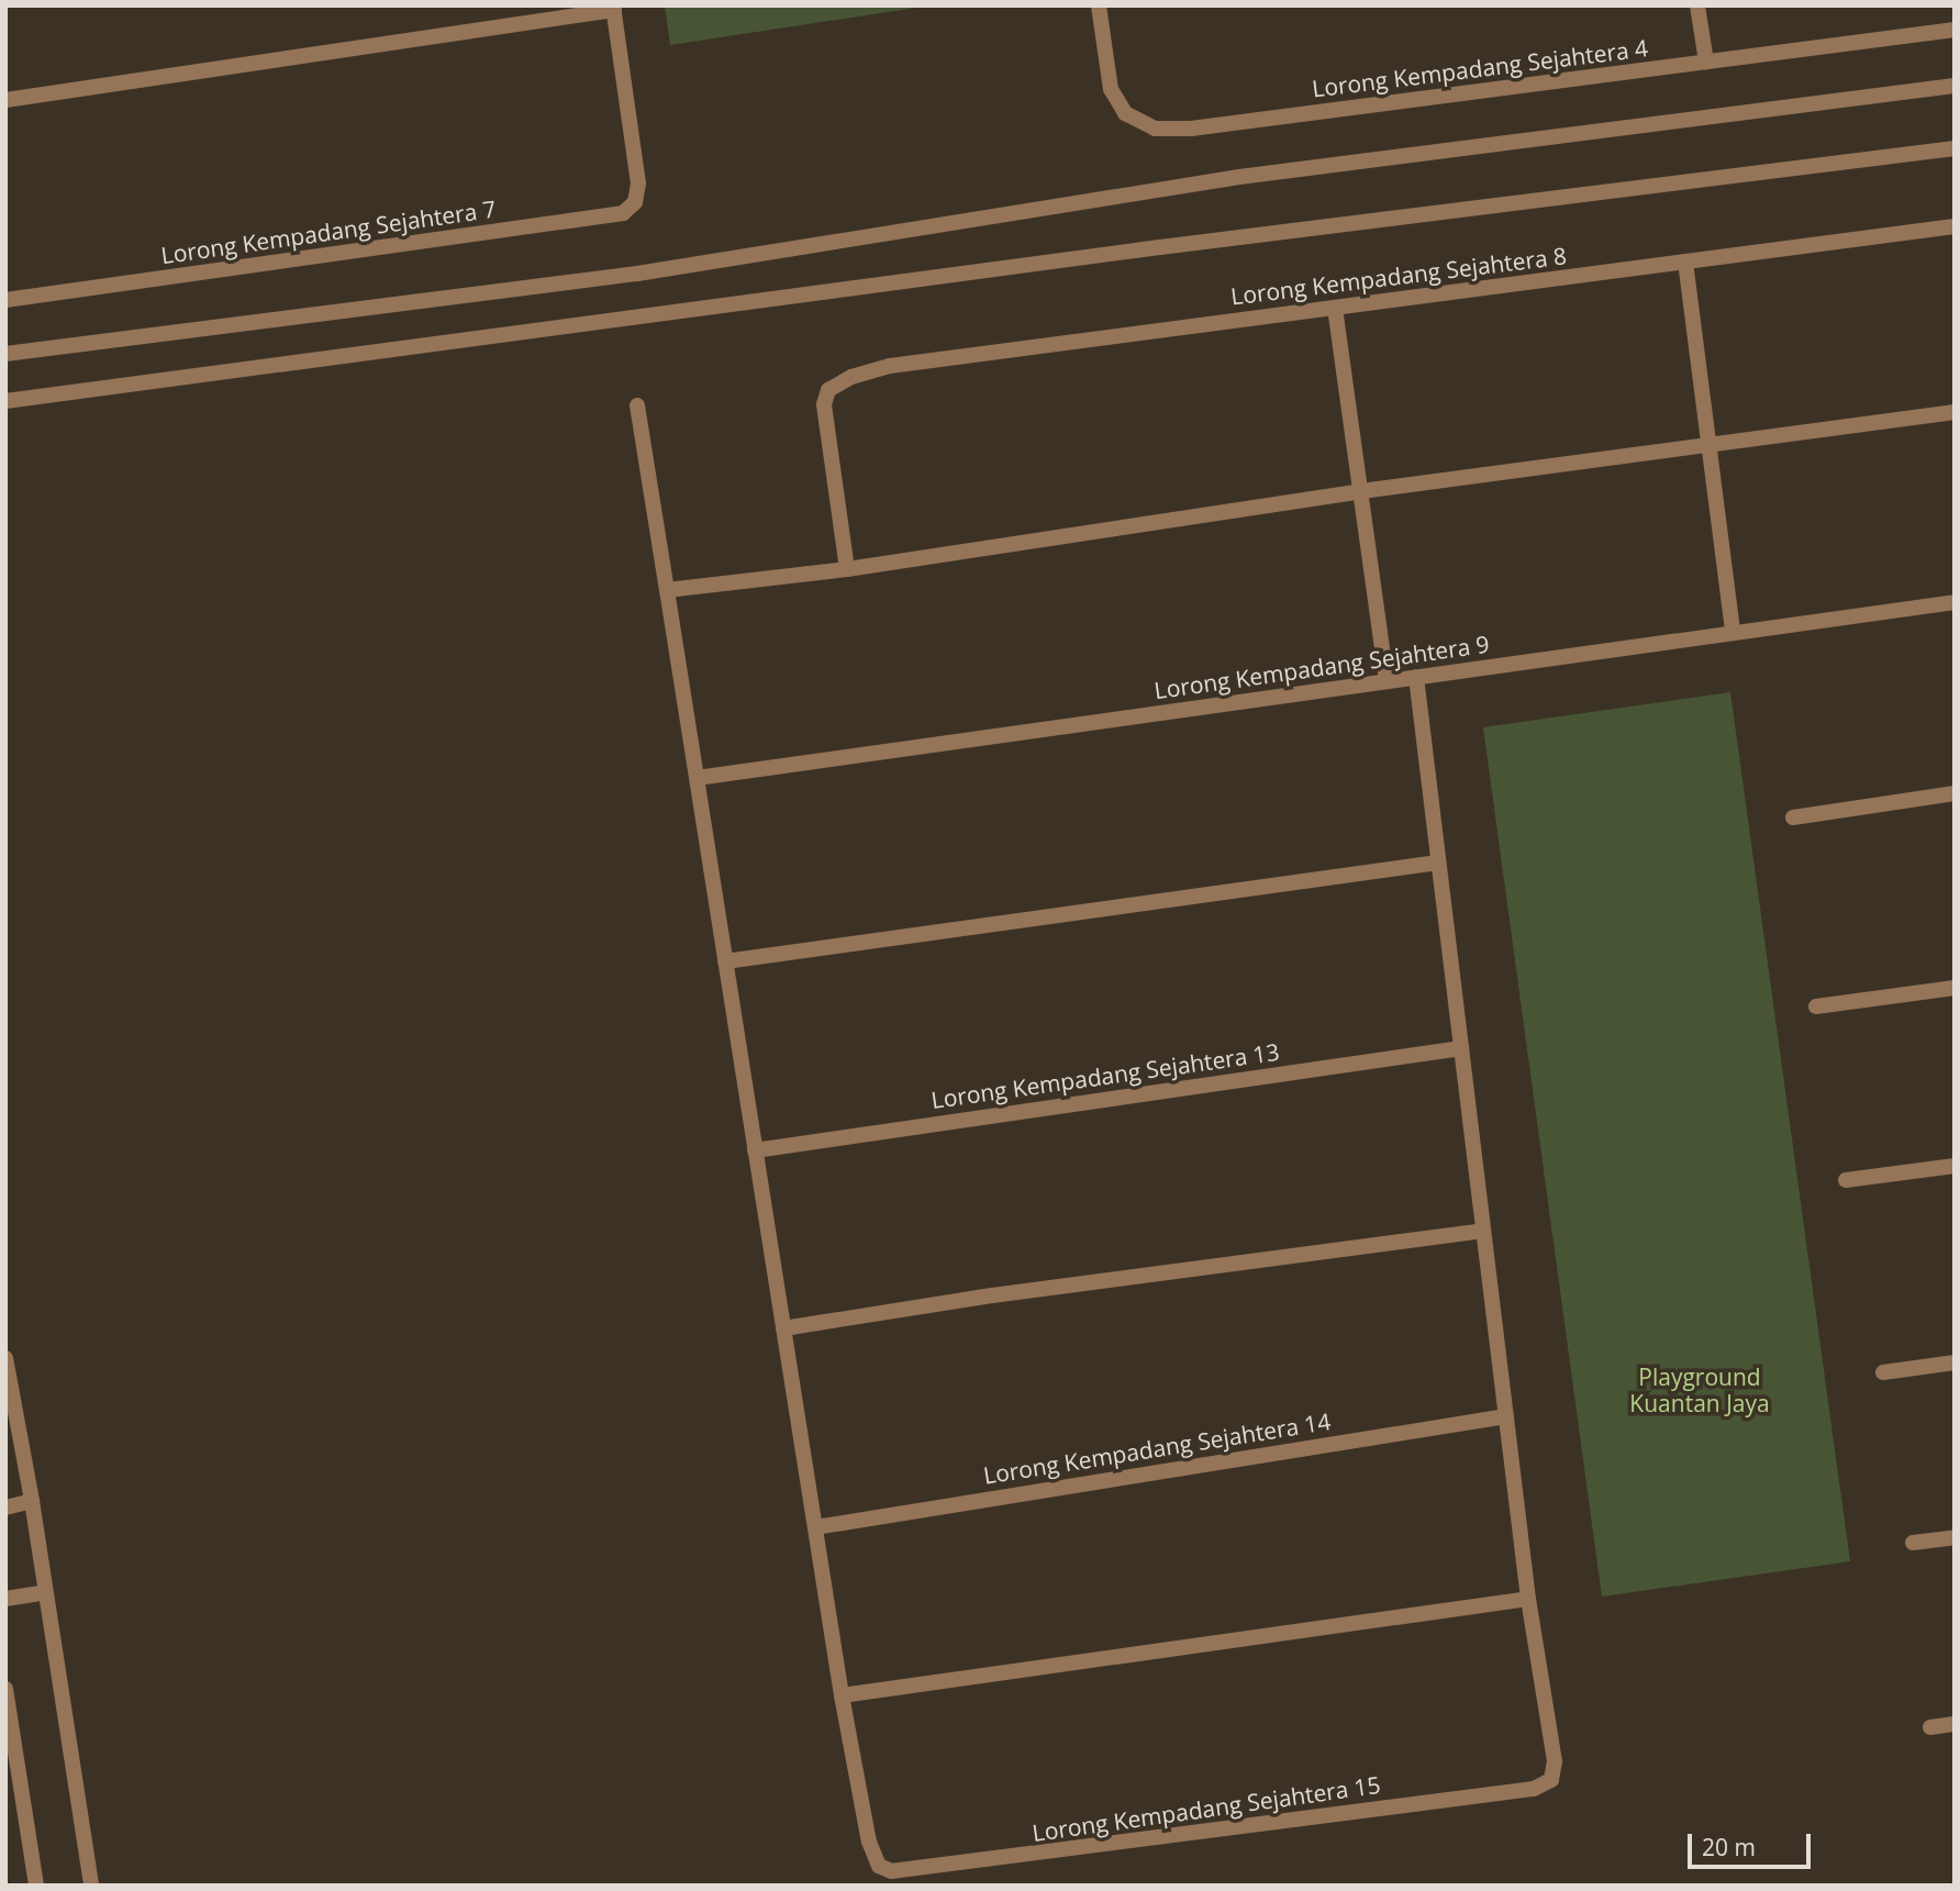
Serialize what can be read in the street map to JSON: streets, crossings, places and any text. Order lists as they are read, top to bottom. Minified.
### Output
{"streets":{"street":["Lorong Kempadang Sejahtera 4","Lorong Kempadang Sejahtera 7","Lorong Kempadang Sejahtera 8","Lorong Kempadang Sejahtera 9","Lorong Kempadang Sejahtera 13","Lorong Kempadang Sejahtera 14","Lorong Kempadang Sejahtera 15"]},"parks":["Playground Kuantan Jaya"],"scale_bar":"20 m"}
